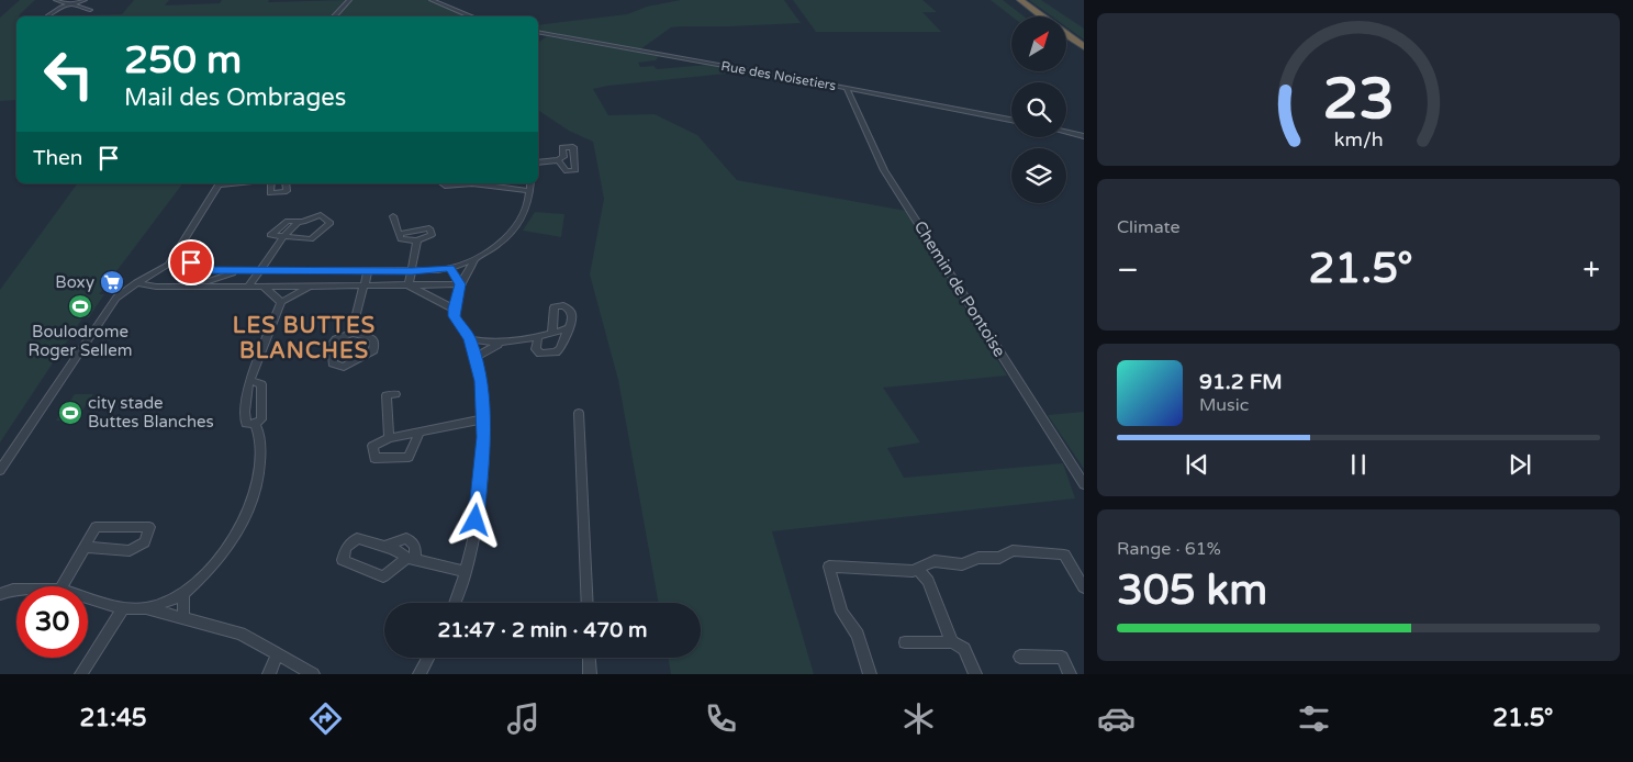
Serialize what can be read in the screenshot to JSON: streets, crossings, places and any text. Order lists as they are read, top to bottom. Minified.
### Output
{"streets":{"street":["Rue des Noisetiers","Chemin de Pontoise"]},"crossings":[["Rue des Noisetiers","Chemin de Pontoise"]],"districts":["LES BUTTES BLANCHES"],"places":{"supermarket":["Boxy"],"sports":["Boulodrome Roger Sellem","city stade Buttes Blanches"]},"north":"top right","page":{"turn":["250 m","Mail des Ombrages"],"then":"Then","tile":["Climate",["Range · 61%","305 km"]],"heat":["−","21.5°","+"],"song":["91.2 FM","Music"],"limit":"30","trip":"21:47 · 2 min · 470 m","tabs":["21:45","21.5°"],"gauge":["23","km/h"]}}
